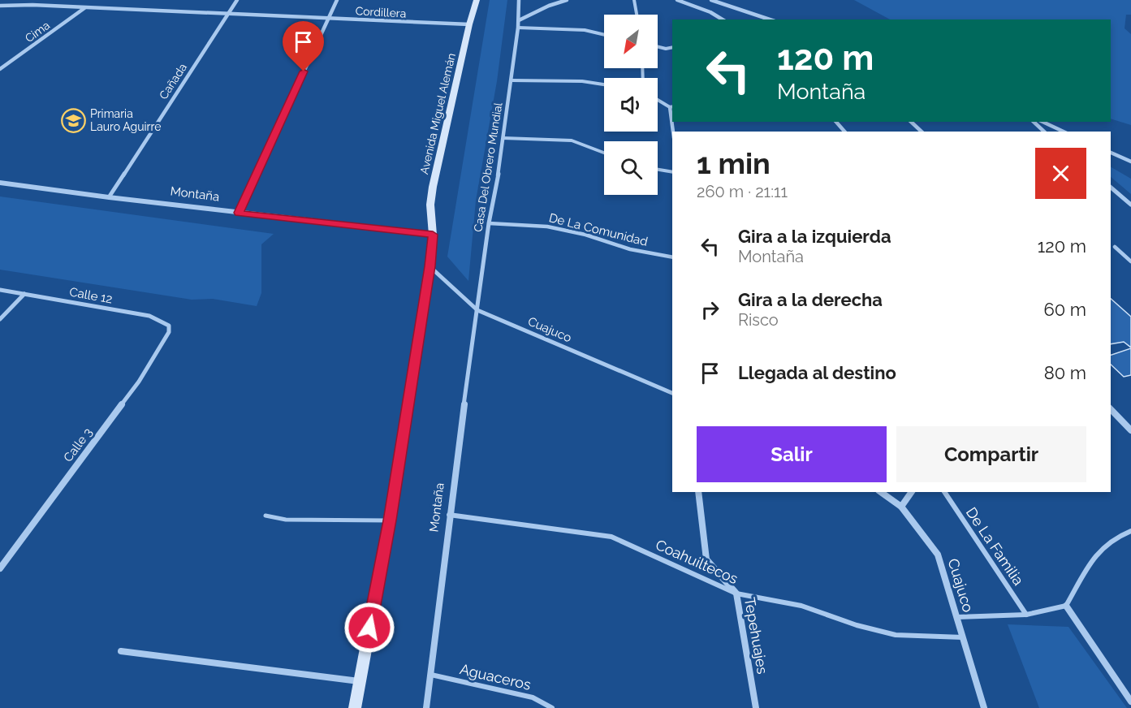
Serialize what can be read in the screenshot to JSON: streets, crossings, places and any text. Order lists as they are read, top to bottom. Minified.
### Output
{"streets":{"main road":["Avenida Miguel Alemán"],"street":["Cordillera","Cima","Cañada","Casa Del Obrero Mundial","Montaña","De La Comunidad","Calle 12","Cuajuco","Calle 3","De La Familia","Coahuiltecos","Tepehuajes","Aguaceros"]},"crossings":[["Cordillera","Cima"],["Cordillera","Cañada"],["Cordillera","Avenida Miguel Alemán"],["Cañada","Montaña"],["Avenida Miguel Alemán","Montaña"],["Casa Del Obrero Mundial","Montaña"],["Casa Del Obrero Mundial","De La Comunidad"],["Casa Del Obrero Mundial","Cuajuco"],["Montaña","Cuajuco"],["Montaña","Coahuiltecos"],["Montaña","Aguaceros"],["Calle 12","Calle 3"],["Cuajuco","Coahuiltecos"],["Coahuiltecos","Tepehuajes"]],"places":{"school or university":["Primaria Lauro Aguirre"]},"north":"bottom left","page":{"turn":["120 m","Montaña"],"heading":["1 min","260 m · 21:11"],"list":[{"name":"Gira a la izquierda","note":"Montaña","value":"120 m"},{"name":"Gira a la derecha","note":"Risco","value":"60 m"},{"name":"Llegada al destino","value":"80 m"}],"buttons":["Salir","Compartir"]}}
